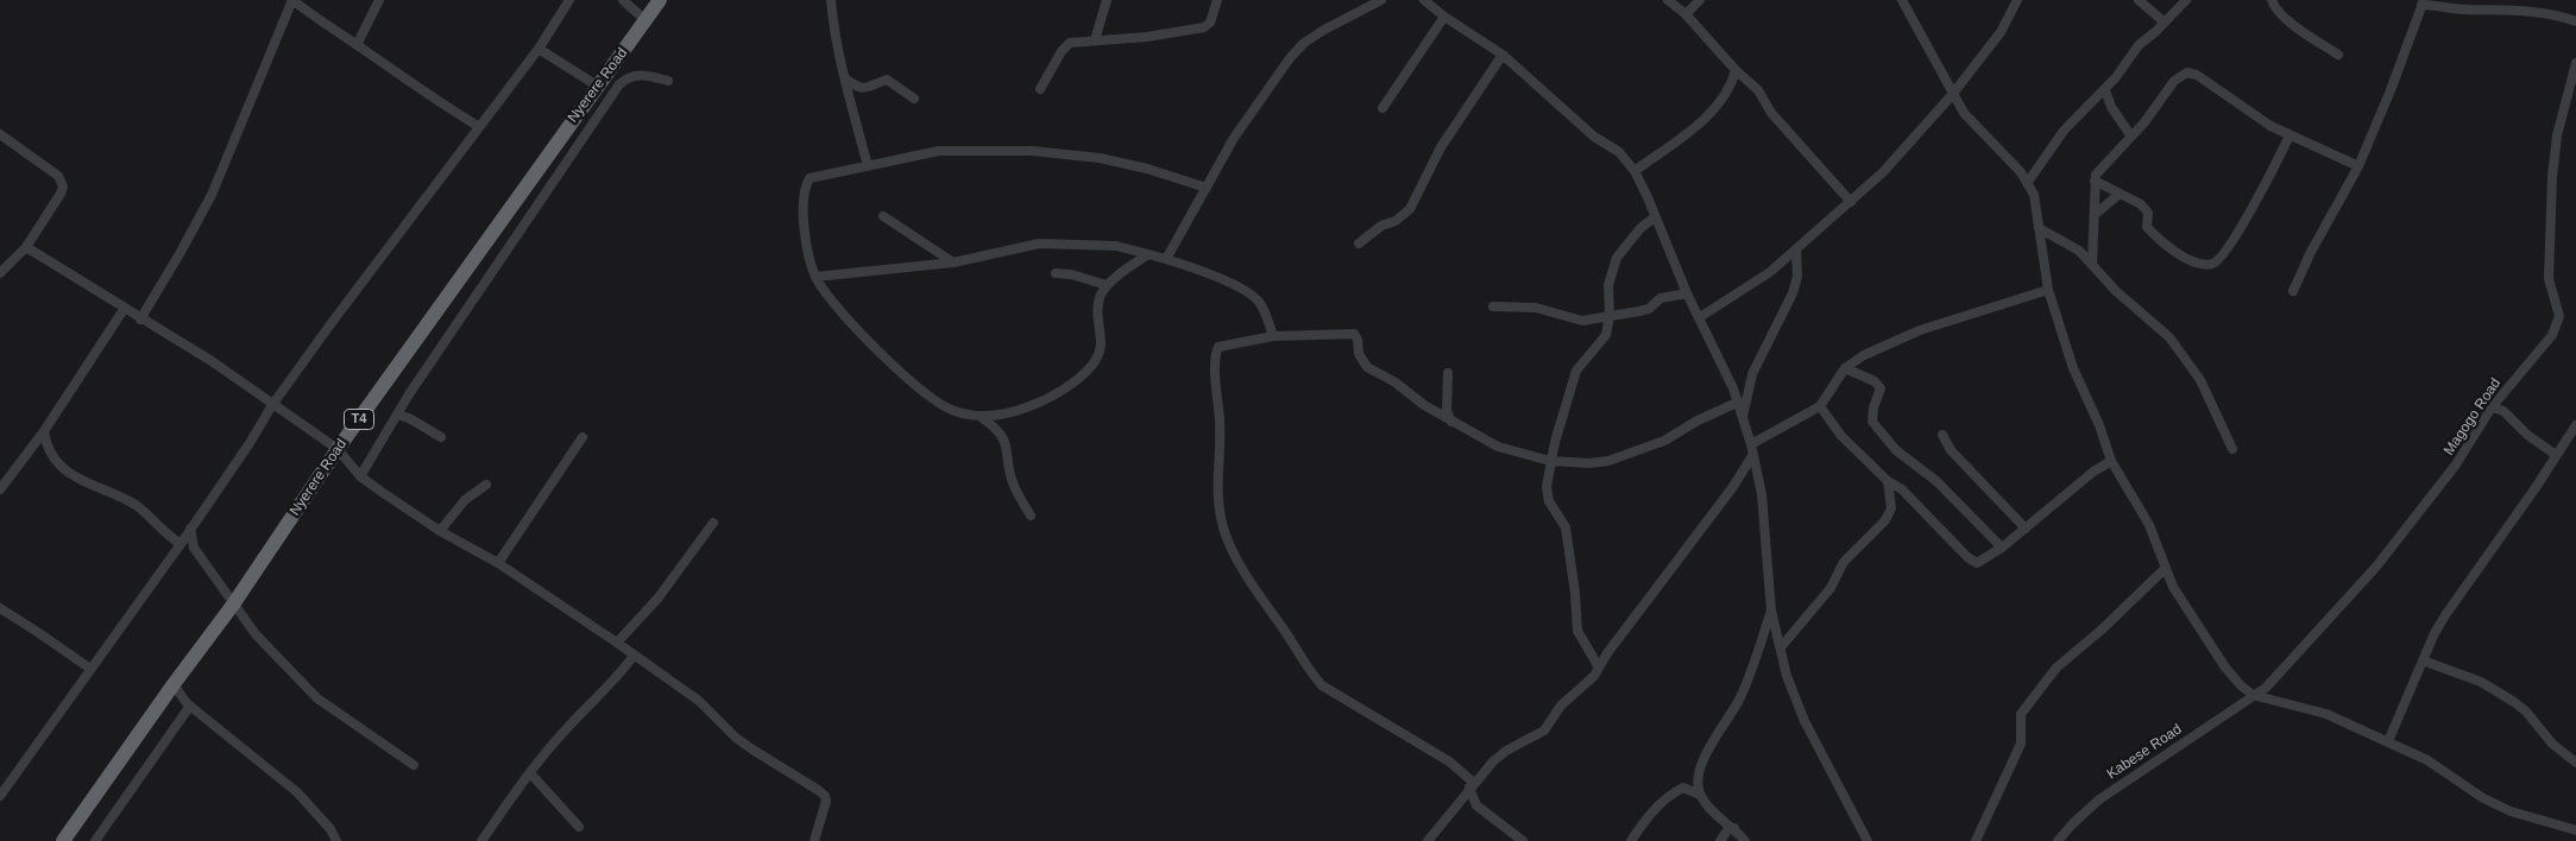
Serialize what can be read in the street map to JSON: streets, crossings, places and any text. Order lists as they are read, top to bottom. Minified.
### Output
{"streets":{"highway":["Nyerere Road","T4"],"street":["Magogo Road","Kabese Road"]},"crossings":[["Magogo Road","Kabese Road"]]}
